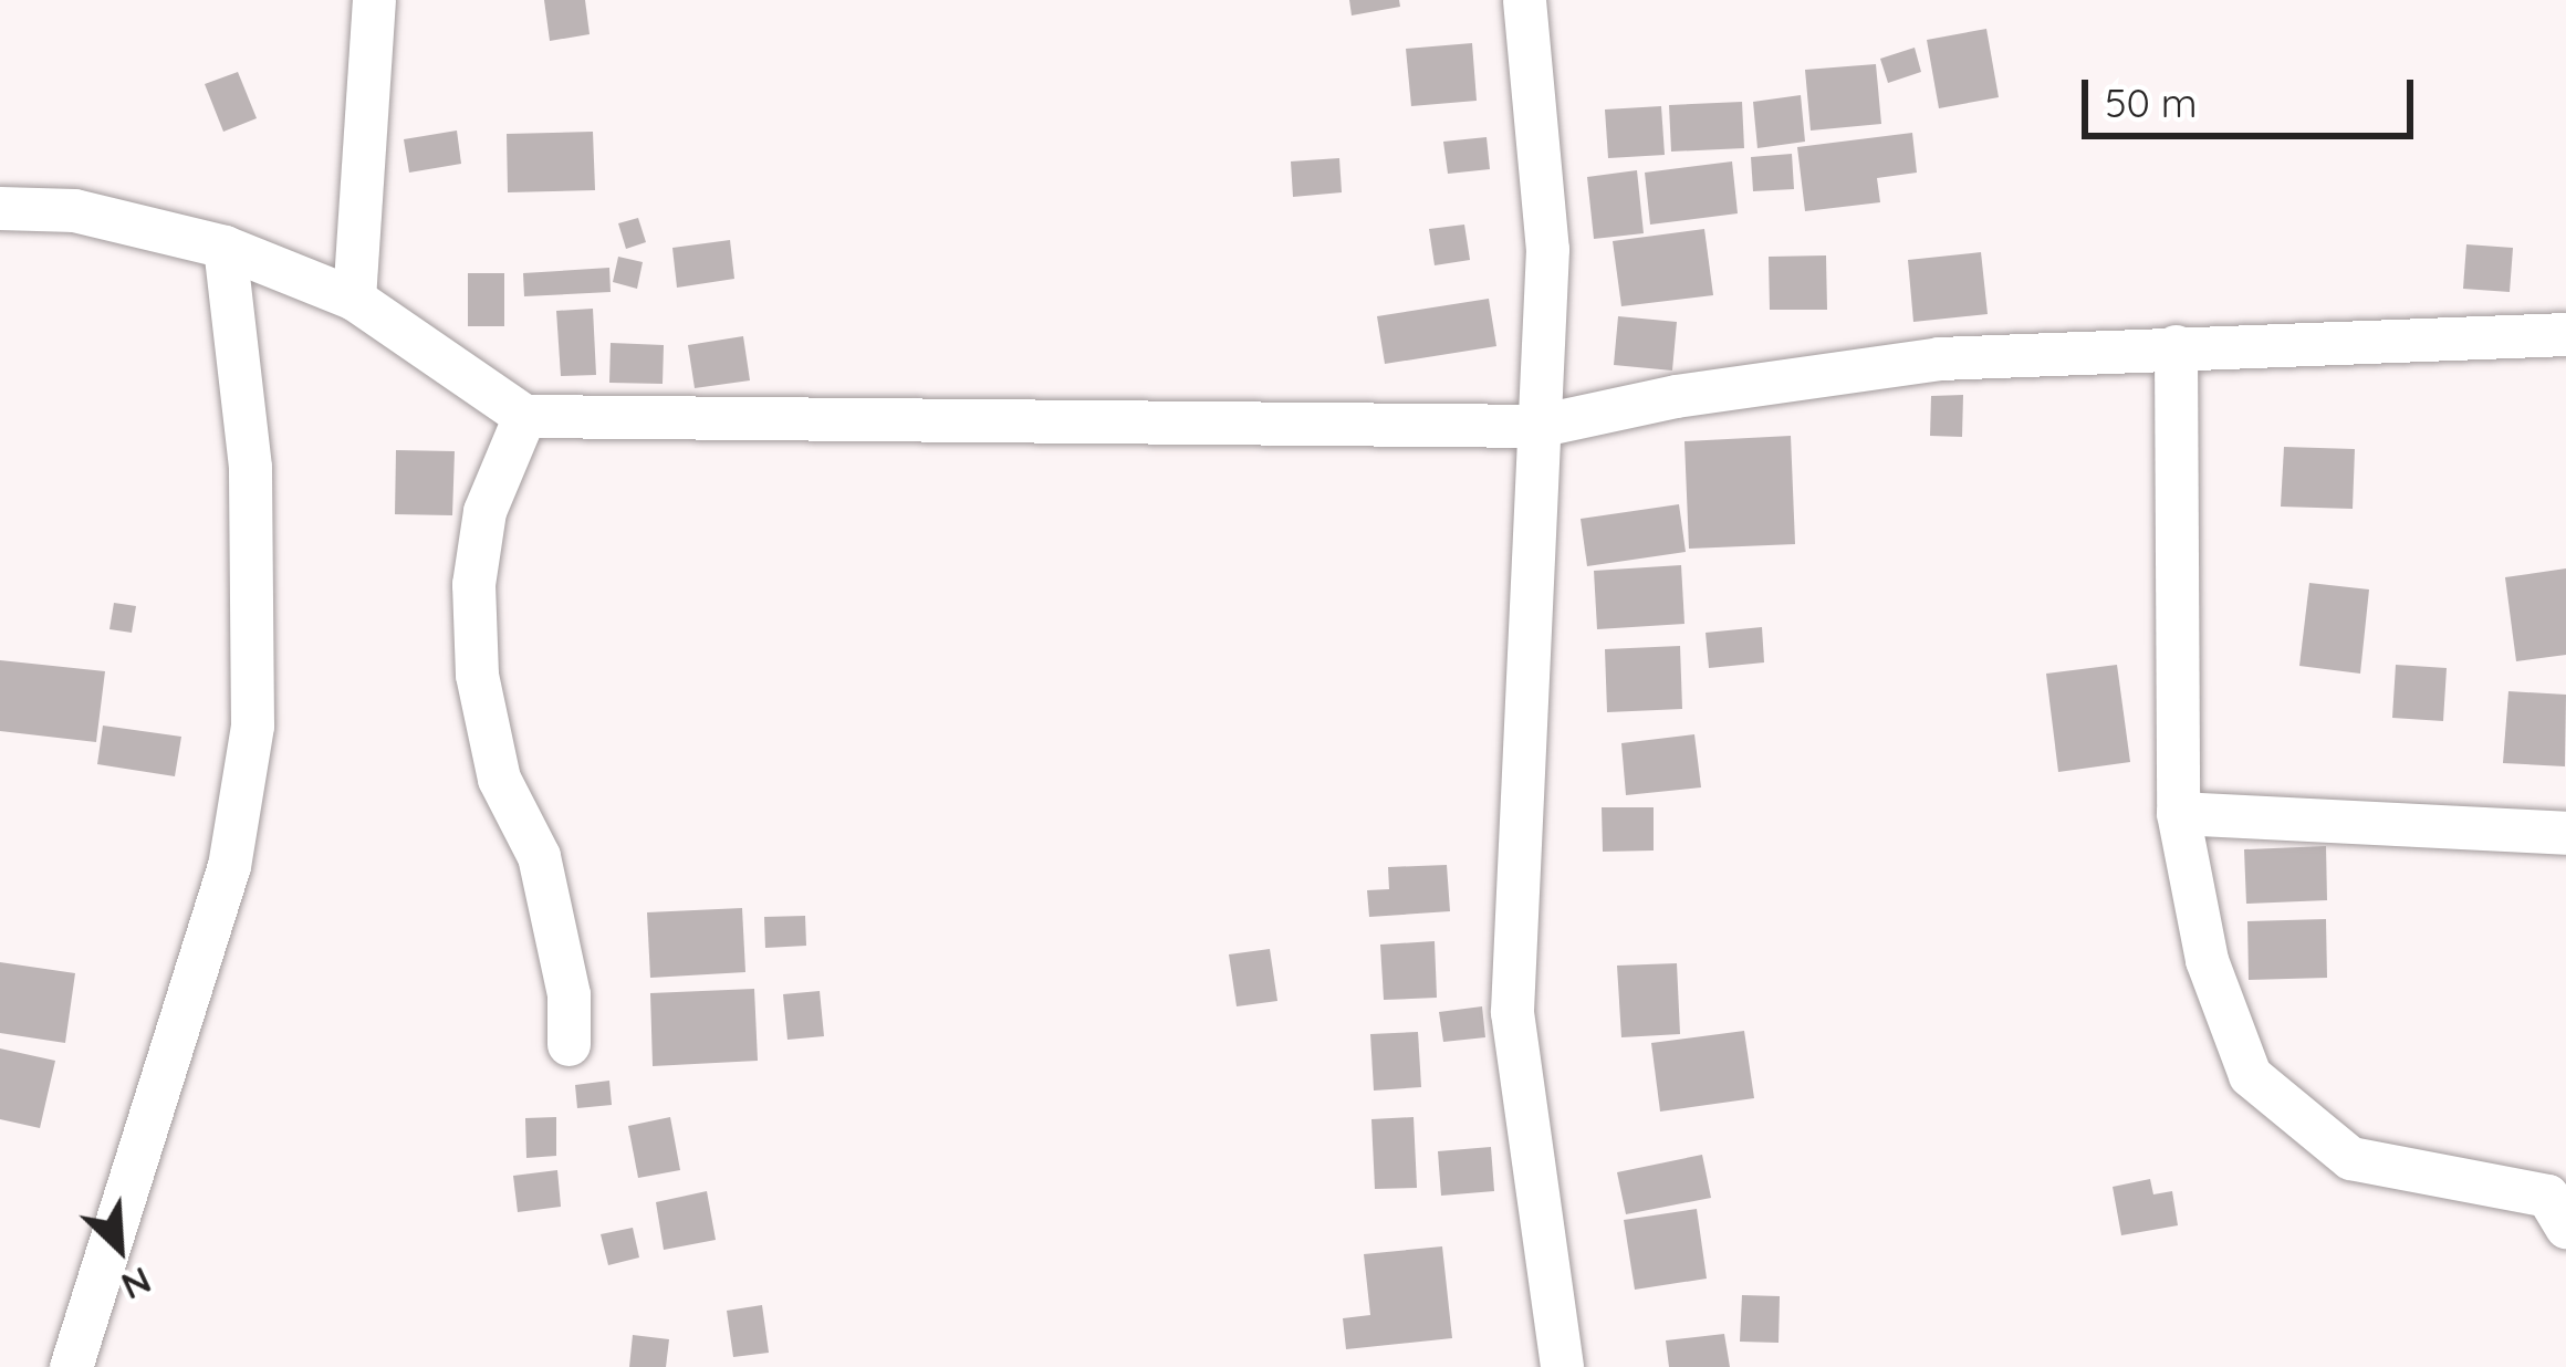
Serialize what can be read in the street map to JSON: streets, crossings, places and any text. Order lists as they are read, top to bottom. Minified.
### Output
{"scale_bar":"50 m","north":"bottom right"}
